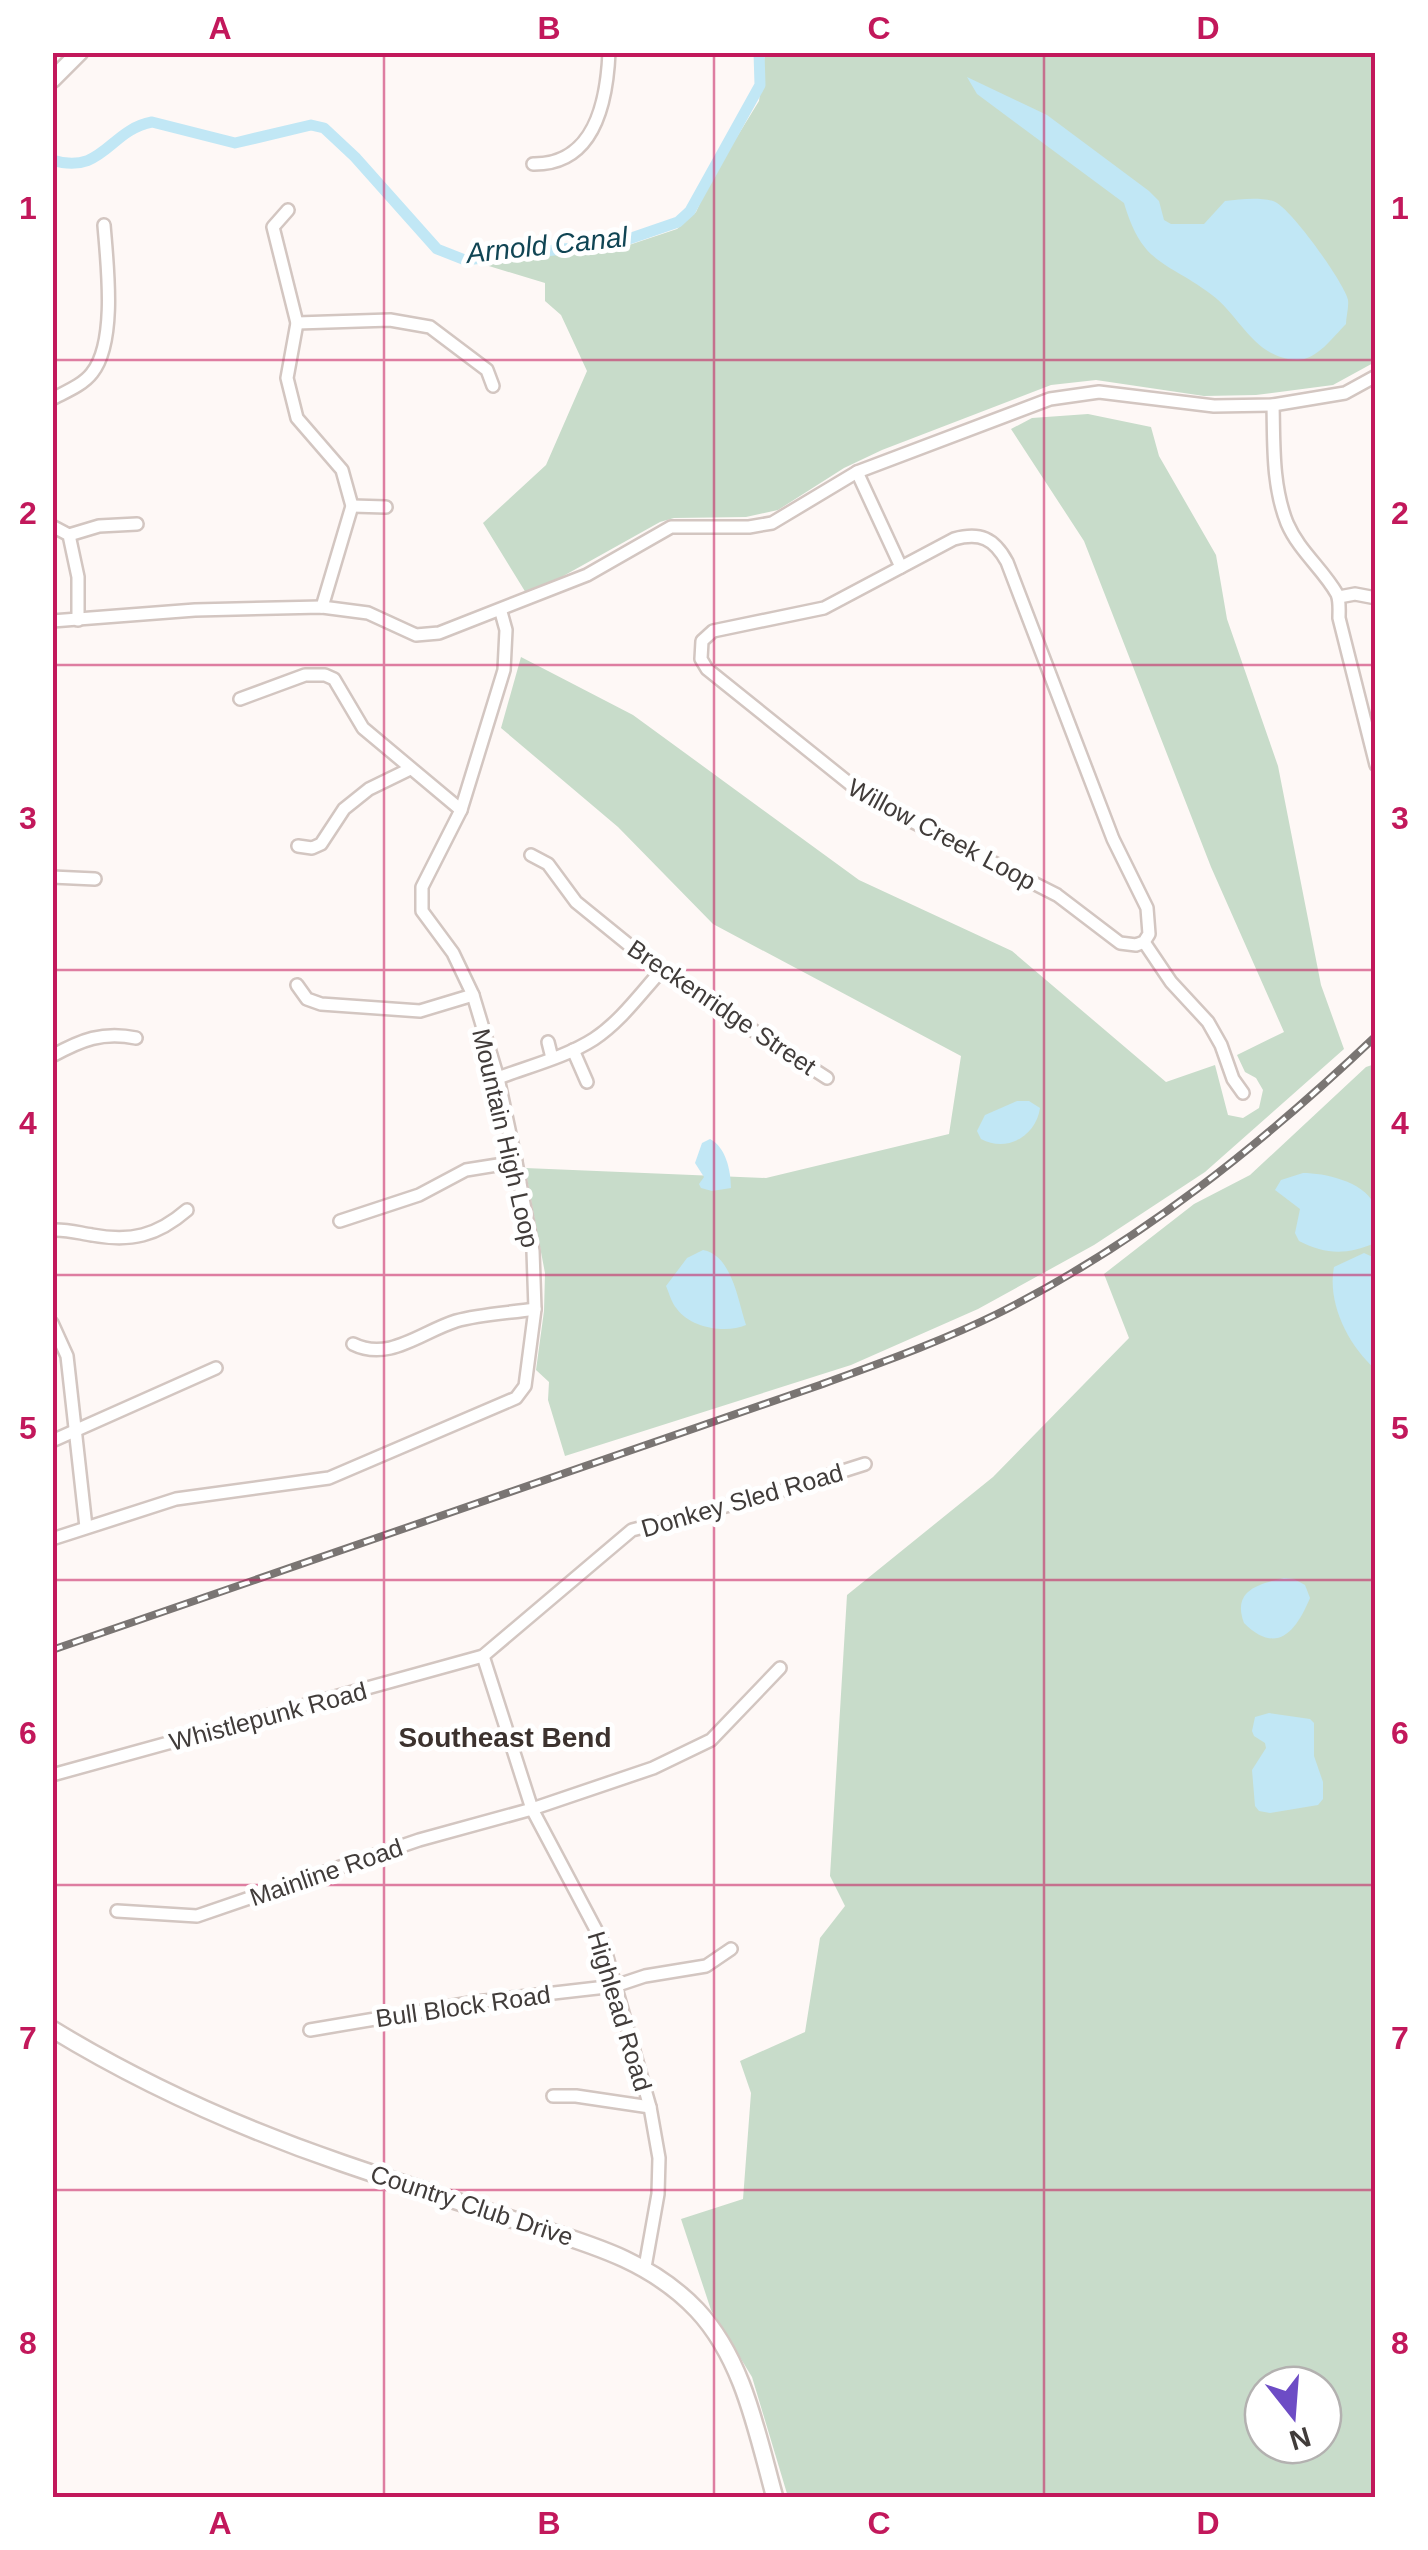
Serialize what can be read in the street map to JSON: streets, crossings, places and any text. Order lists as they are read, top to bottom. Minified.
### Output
{"streets":{"street":["Willow Creek Loop","Breckenridge Street","Mountain High Loop","Donkey Sled Road","Whistlepunk Road","Mainline Road","Bull Block Road","Highlead Road","Country Club Drive"]},"crossings":[["Donkey Sled Road","Whistlepunk Road"],["Donkey Sled Road","Highlead Road"],["Whistlepunk Road","Highlead Road"],["Mainline Road","Highlead Road"],["Bull Block Road","Highlead Road"],["Highlead Road","Country Club Drive"]],"districts":["Southeast Bend"],"water":["Arnold Canal"],"north":"bottom","grid":{"columns":["A","B","C","D"],"rows":["1","2","3","4","5","6","7","8"]}}
